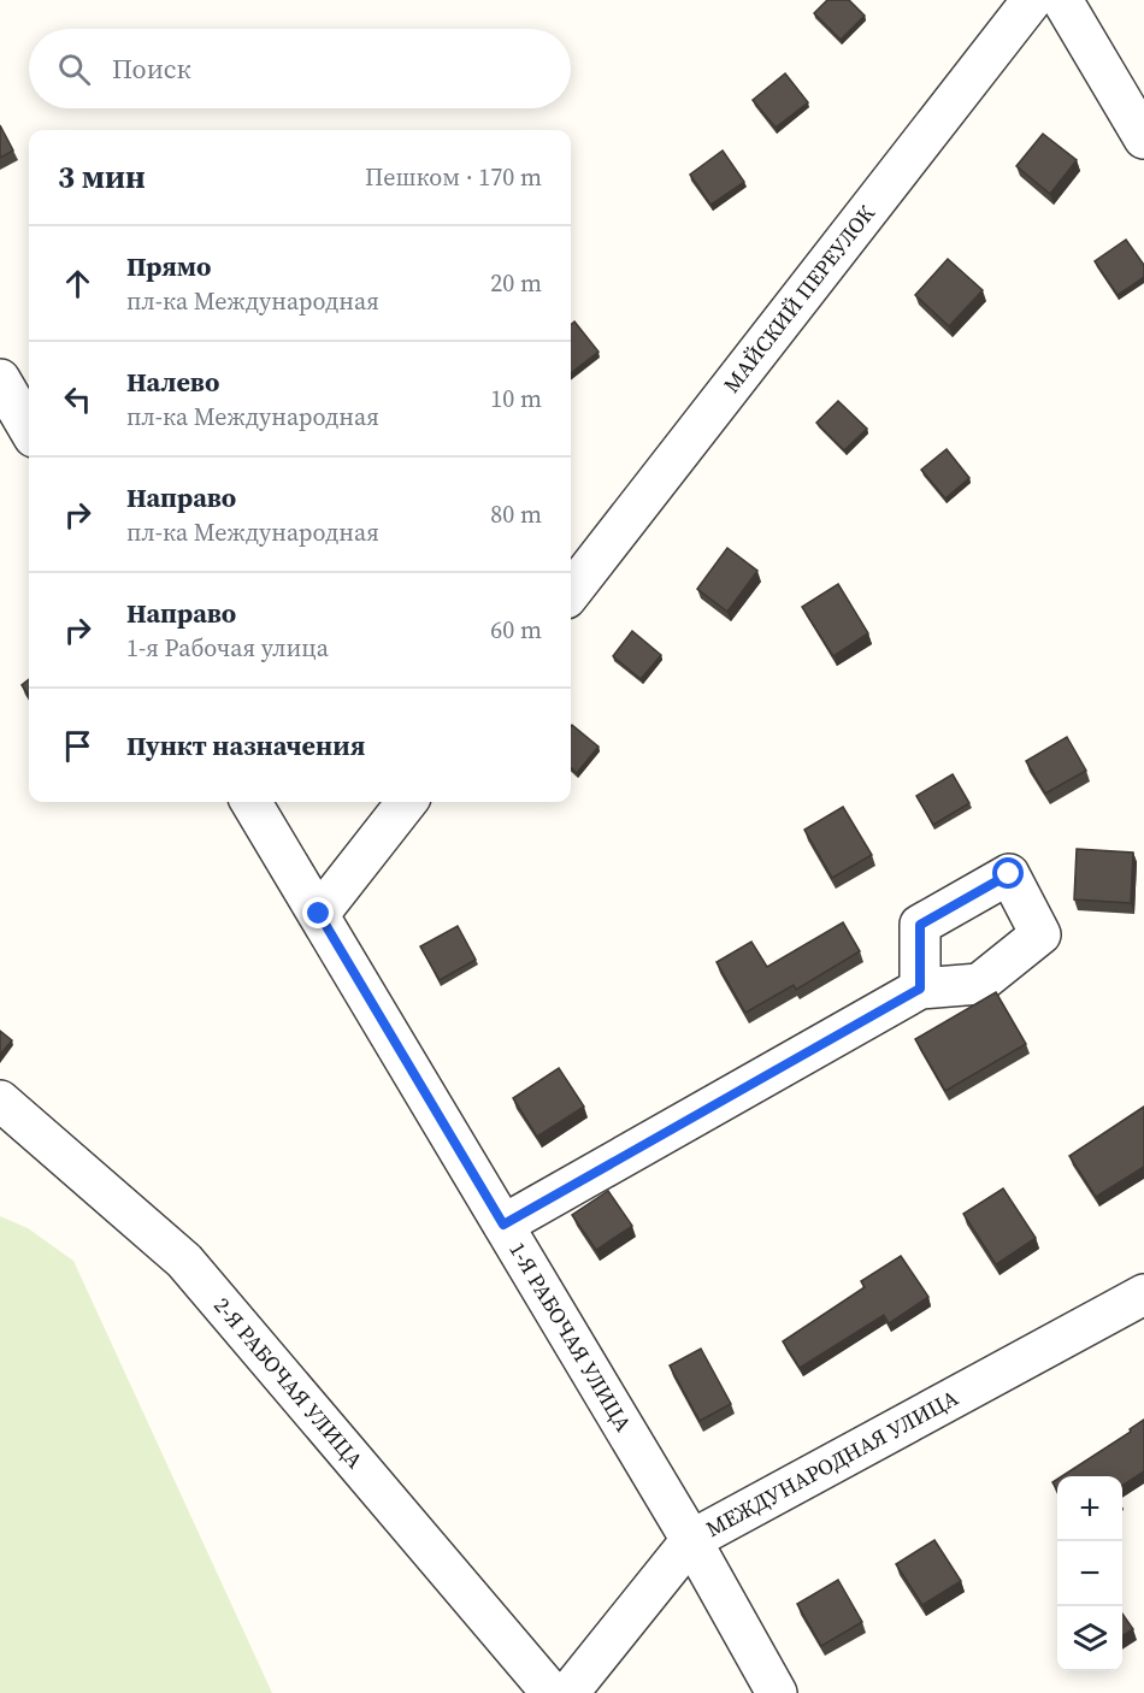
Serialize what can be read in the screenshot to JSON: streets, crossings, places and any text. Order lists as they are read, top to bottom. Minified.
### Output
{"streets":{"street":["МАЙСКИЙ ПЕРЕУЛОК","1-Я РАБОЧАЯ УЛИЦА","2-Я РАБОЧАЯ УЛИЦА","МЕЖДУНАРОДНАЯ УЛИЦА"]},"crossings":[["1-Я РАБОЧАЯ УЛИЦА","МЕЖДУНАРОДНАЯ УЛИЦА"]],"page":{"search":"Поиск","heading":["3 мин","Пешком · 170 m"],"list":[["Прямо","пл-ка Международная","20 m"],["Налево","пл-ка Международная","10 m"],["Направо","пл-ка Международная","80 m"],["Направо","1-я Рабочая улица","60 m"],"Пункт назначения"],"map_buttons":["+","−"]}}
